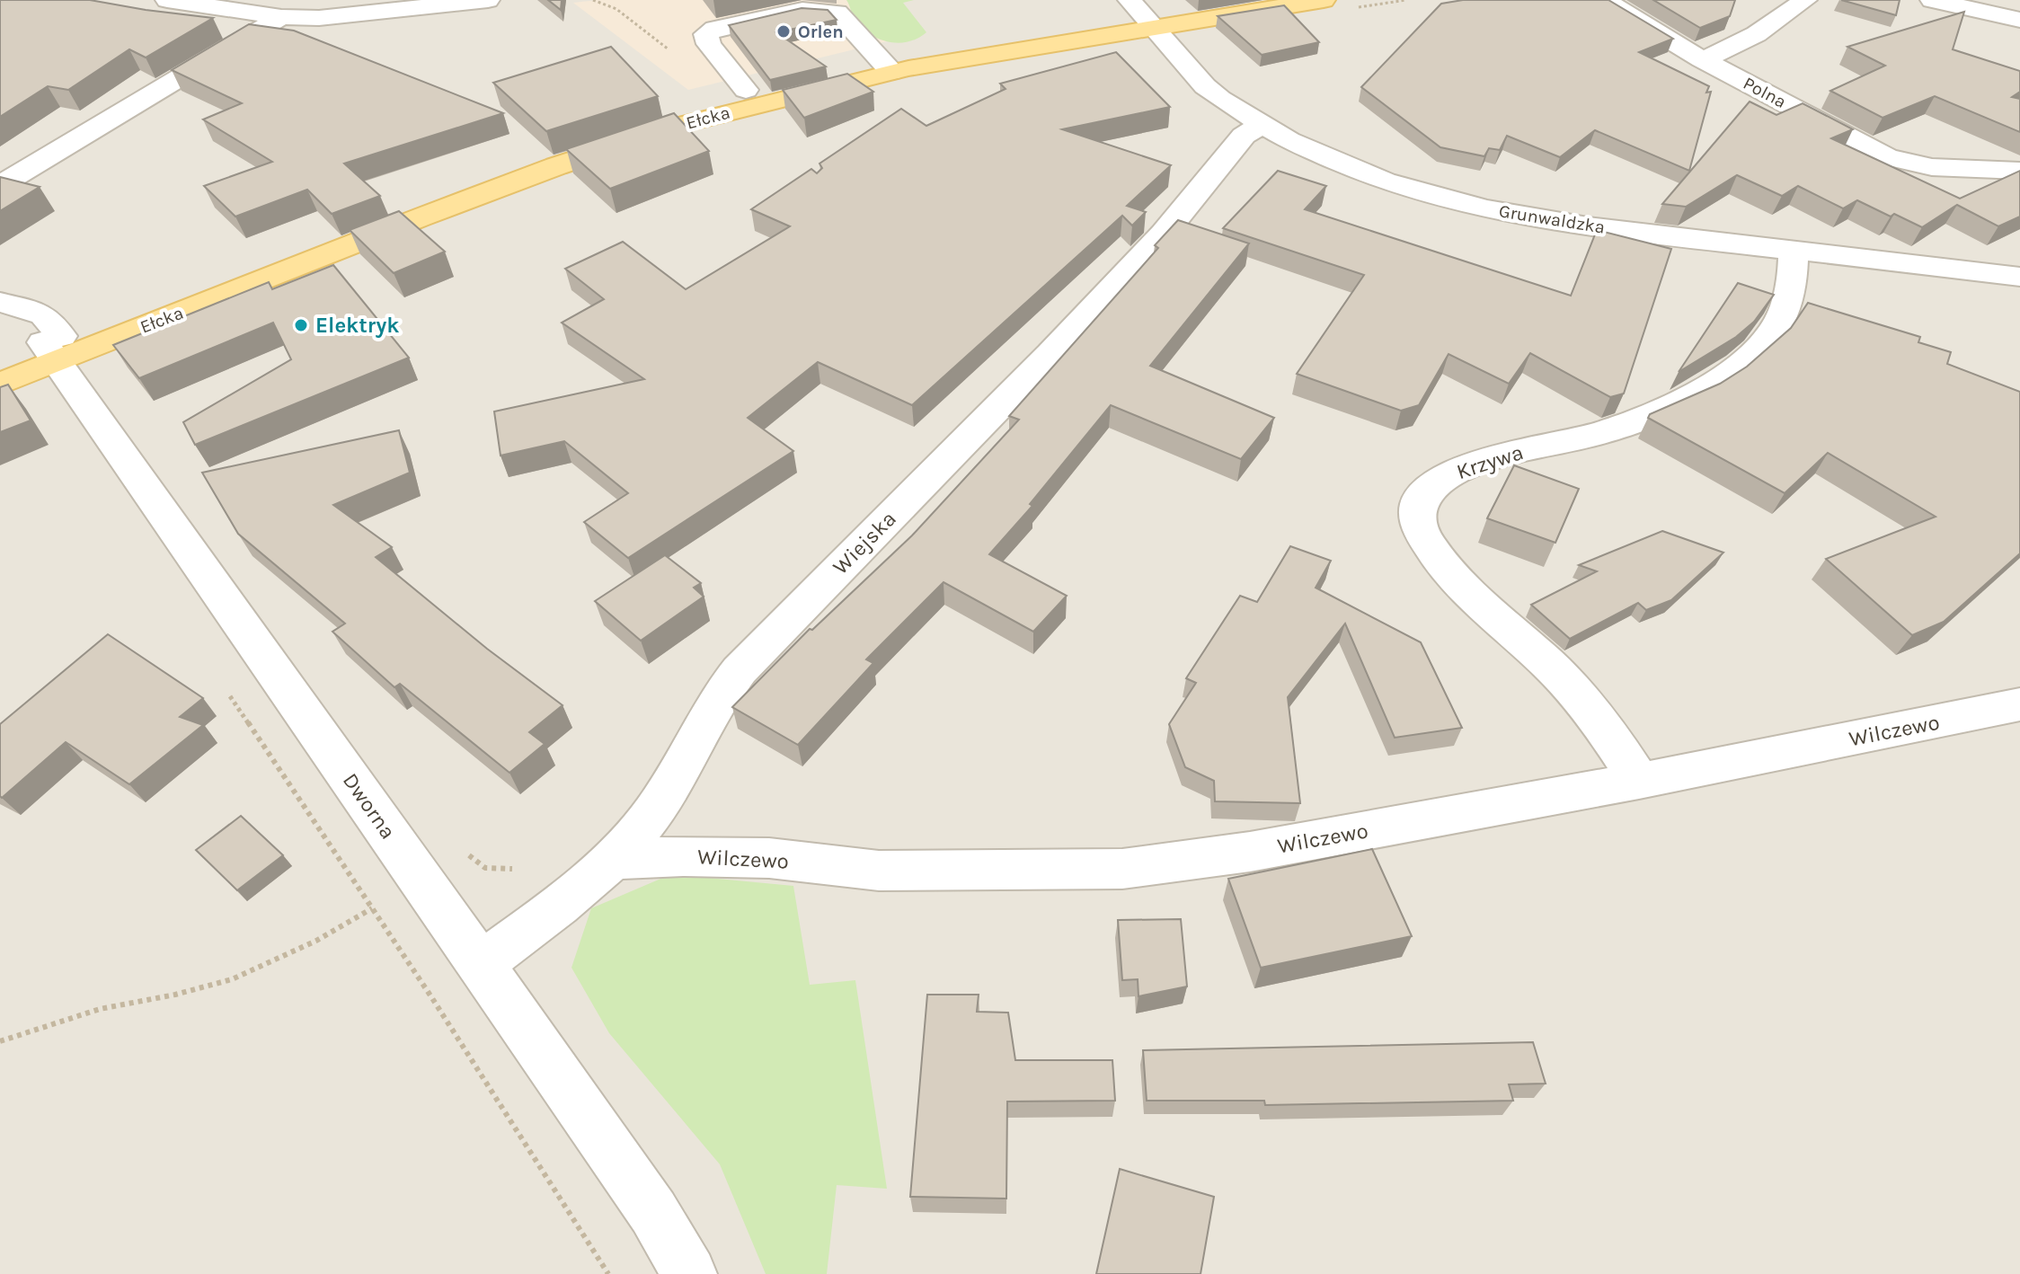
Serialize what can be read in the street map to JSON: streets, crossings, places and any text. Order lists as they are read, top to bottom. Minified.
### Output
{"streets":{"main road":["Ełcka"],"street":["Polna","Grunwaldzka","Krzywa","Wiejska","Wilczewo","Dworna"]},"crossings":[["Ełcka","Grunwaldzka"],["Ełcka","Dworna"],["Grunwaldzka","Krzywa"],["Grunwaldzka","Wiejska"],["Krzywa","Wilczewo"],["Wiejska","Wilczewo"],["Wiejska","Dworna"]],"places":["Orlen","Elektryk"]}
